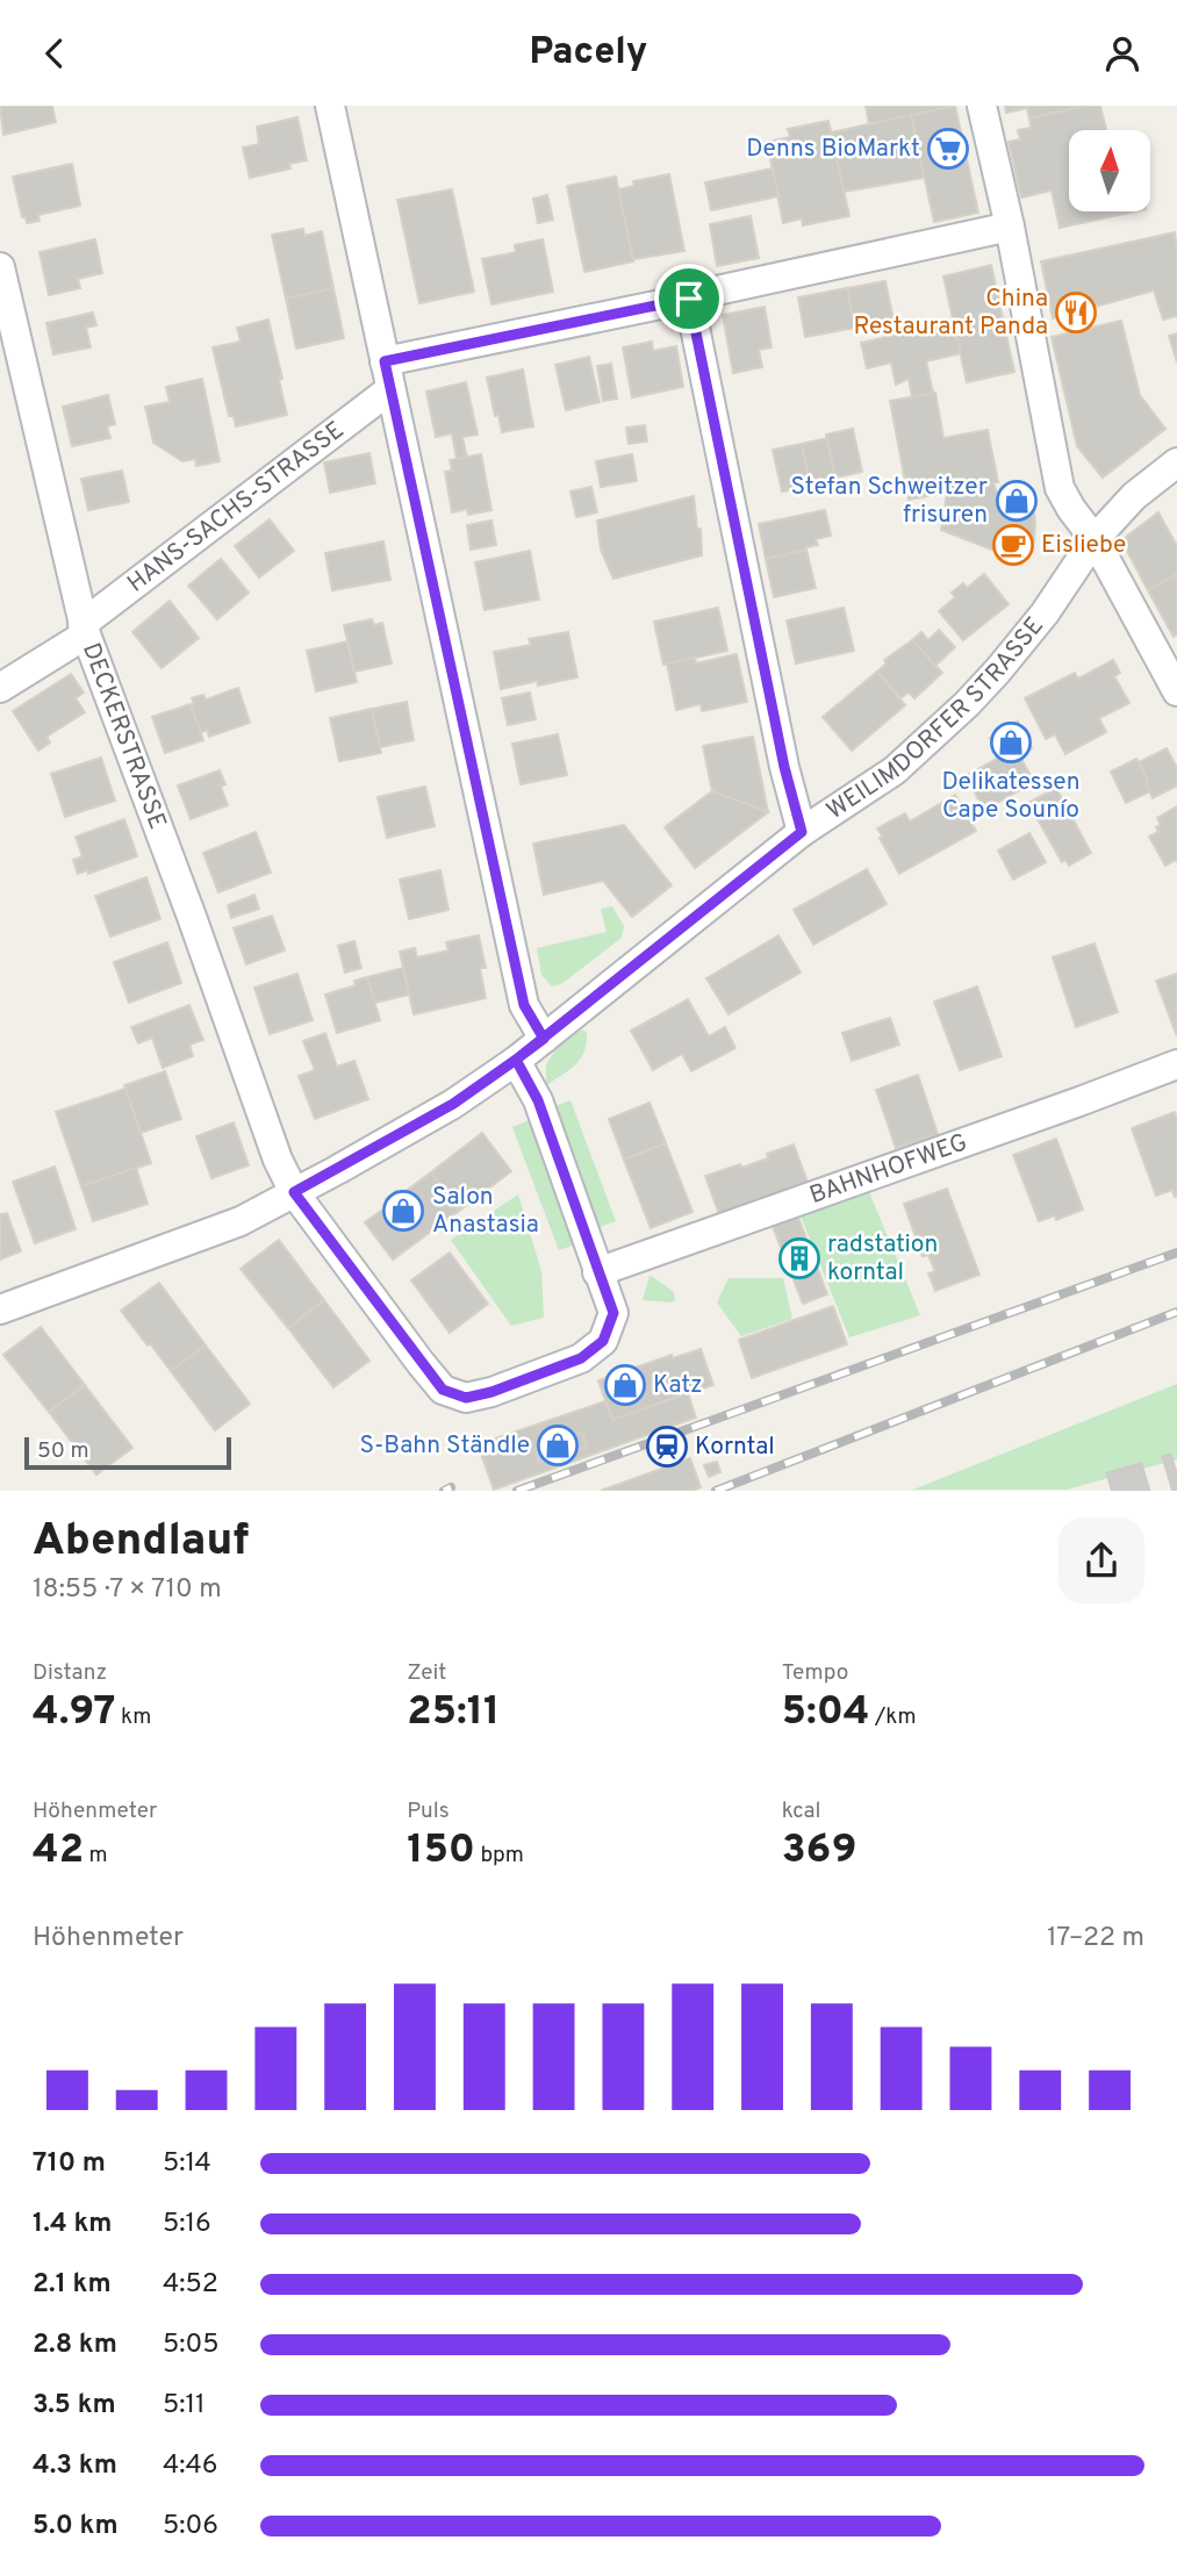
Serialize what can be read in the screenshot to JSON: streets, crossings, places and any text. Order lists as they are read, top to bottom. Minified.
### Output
{"streets":{"street":["HANS-SACHS-STRASSE","WEILIMDORFER STRASSE","DECKERSTRASSE","BAHNHOFWEG"]},"crossings":[["HANS-SACHS-STRASSE","DECKERSTRASSE"],["WEILIMDORFER STRASSE","DECKERSTRASSE"],["DECKERSTRASSE","BAHNHOFWEG"]],"places":{"supermarket":["Denns BioMarkt"],"restaurant":["China Restaurant Panda"],"shop":["Stefan Schweitzer frisuren","Delikatessen Cape Sounío","Salon Anastasia","Katz","S-Bahn Ständle"],"cafe":["Eisliebe"],"building":["radstation korntal"],"station":["Korntal"]},"scale_bar":"50 m","north":"top","page":{"header":"Pacely","scale":"50 m","heading":["Abendlauf","18:55 · 7 × 710 m"],"stats":[["Distanz","4.97 km"],["Zeit","25:11"],["Tempo","5:04 /km"],["Höhenmeter","42 m"],["Puls","150 bpm"],["kcal","369"]],"chart":["Höhenmeter","17–22 m"],"list":[{"name":"710 m","note":"5:14"},{"name":"1.4 km","note":"5:16"},{"name":"2.1 km","note":"4:52"},{"name":"2.8 km","note":"5:05"},{"name":"3.5 km","note":"5:11"},{"name":"4.3 km","note":"4:46"},{"name":"5.0 km","note":"5:06"}]}}
